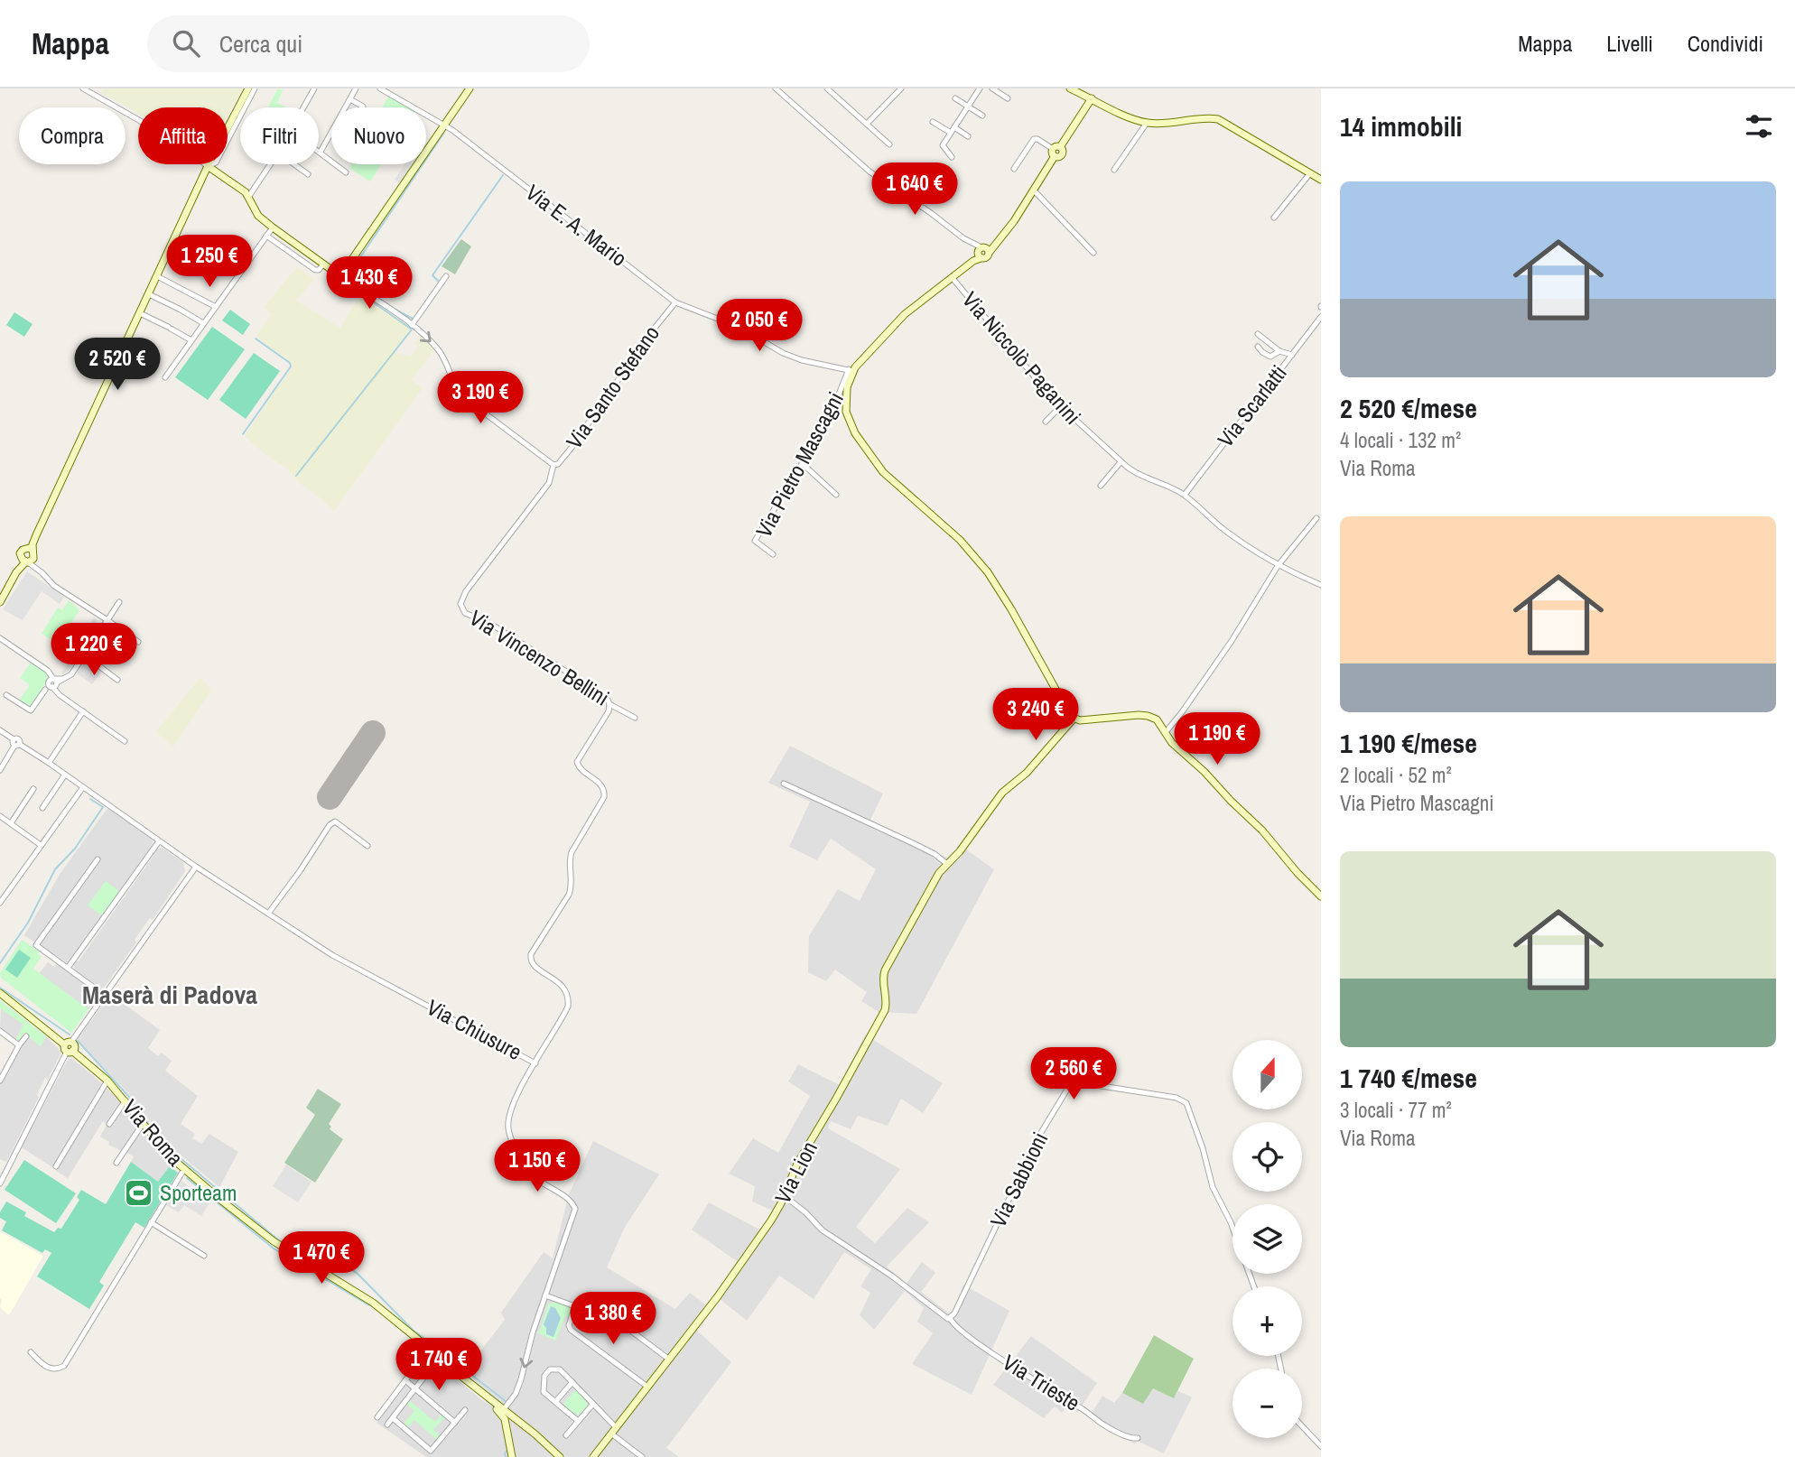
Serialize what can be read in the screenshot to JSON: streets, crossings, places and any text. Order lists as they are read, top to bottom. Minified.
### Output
{"streets":{"street":["Via E. A. Mario","Via Niccolò Paganini","Via Santo Stefano","Via Scarlatti","Via Pietro Mascagni","Via Vincenzo Bellini","Via Chiusure","Via Roma","Via Lion","Via Sabbioni","Via Trieste"]},"crossings":[["Via E. A. Mario","Via Santo Stefano"],["Via Niccolò Paganini","Via Scarlatti"],["Via Niccolò Paganini","Via Pietro Mascagni"],["Via Santo Stefano","Via Vincenzo Bellini"],["Via Pietro Mascagni","Via Lion"],["Via Lion","Via Trieste"],["Via Sabbioni","Via Trieste"]],"districts":["Maserà di Padova"],"places":{"sports":["Sporteam"]},"north":"top","page":{"header":"Mappa","search":"Cerca qui","nav":["Mappa","Livelli","Condividi"],"heading":"14 immobili","chip":["Compra","Affitta","Filtri","Nuovo"],"price":["1 640 €","1 250 €","1 430 €","2 050 €","2 520 €","3 190 €","1 220 €","3 240 €","1 190 €","2 560 €","1 150 €","1 470 €","1 380 €","1 740 €"],"list":[{"name":"2 520 €/mese","note":"4 locali · 132 m² · Via Roma"},{"name":"1 190 €/mese","note":"2 locali · 52 m² · Via Pietro Mascagni"},{"name":"1 740 €/mese","note":"3 locali · 77 m² · Via Roma"}],"map_buttons":["+","−"]}}
